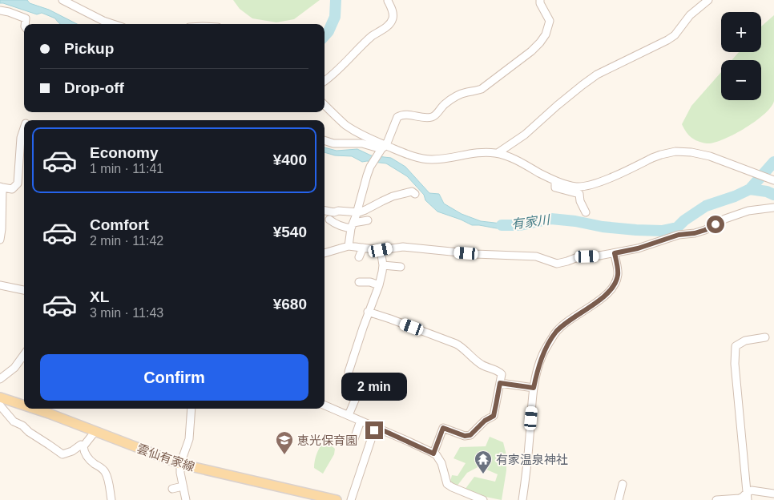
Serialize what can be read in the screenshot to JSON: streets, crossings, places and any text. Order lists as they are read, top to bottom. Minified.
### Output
{"streets":{"main road":["雲仙有家線"]},"water":["有家川"],"places":{"school or university":["恵光保育園"],"temple":["有家温泉神社"]},"page":{"map_buttons":["+","−"],"banner":["Pickup","Drop-off"],"list":[{"name":"Economy","note":"1 min · 11:41","value":"¥400"},{"name":"Comfort","note":"2 min · 11:42","value":"¥540"},{"name":"XL","note":"3 min · 11:43","value":"¥680"}],"buttons":"Confirm","bubble":"2 min"}}
